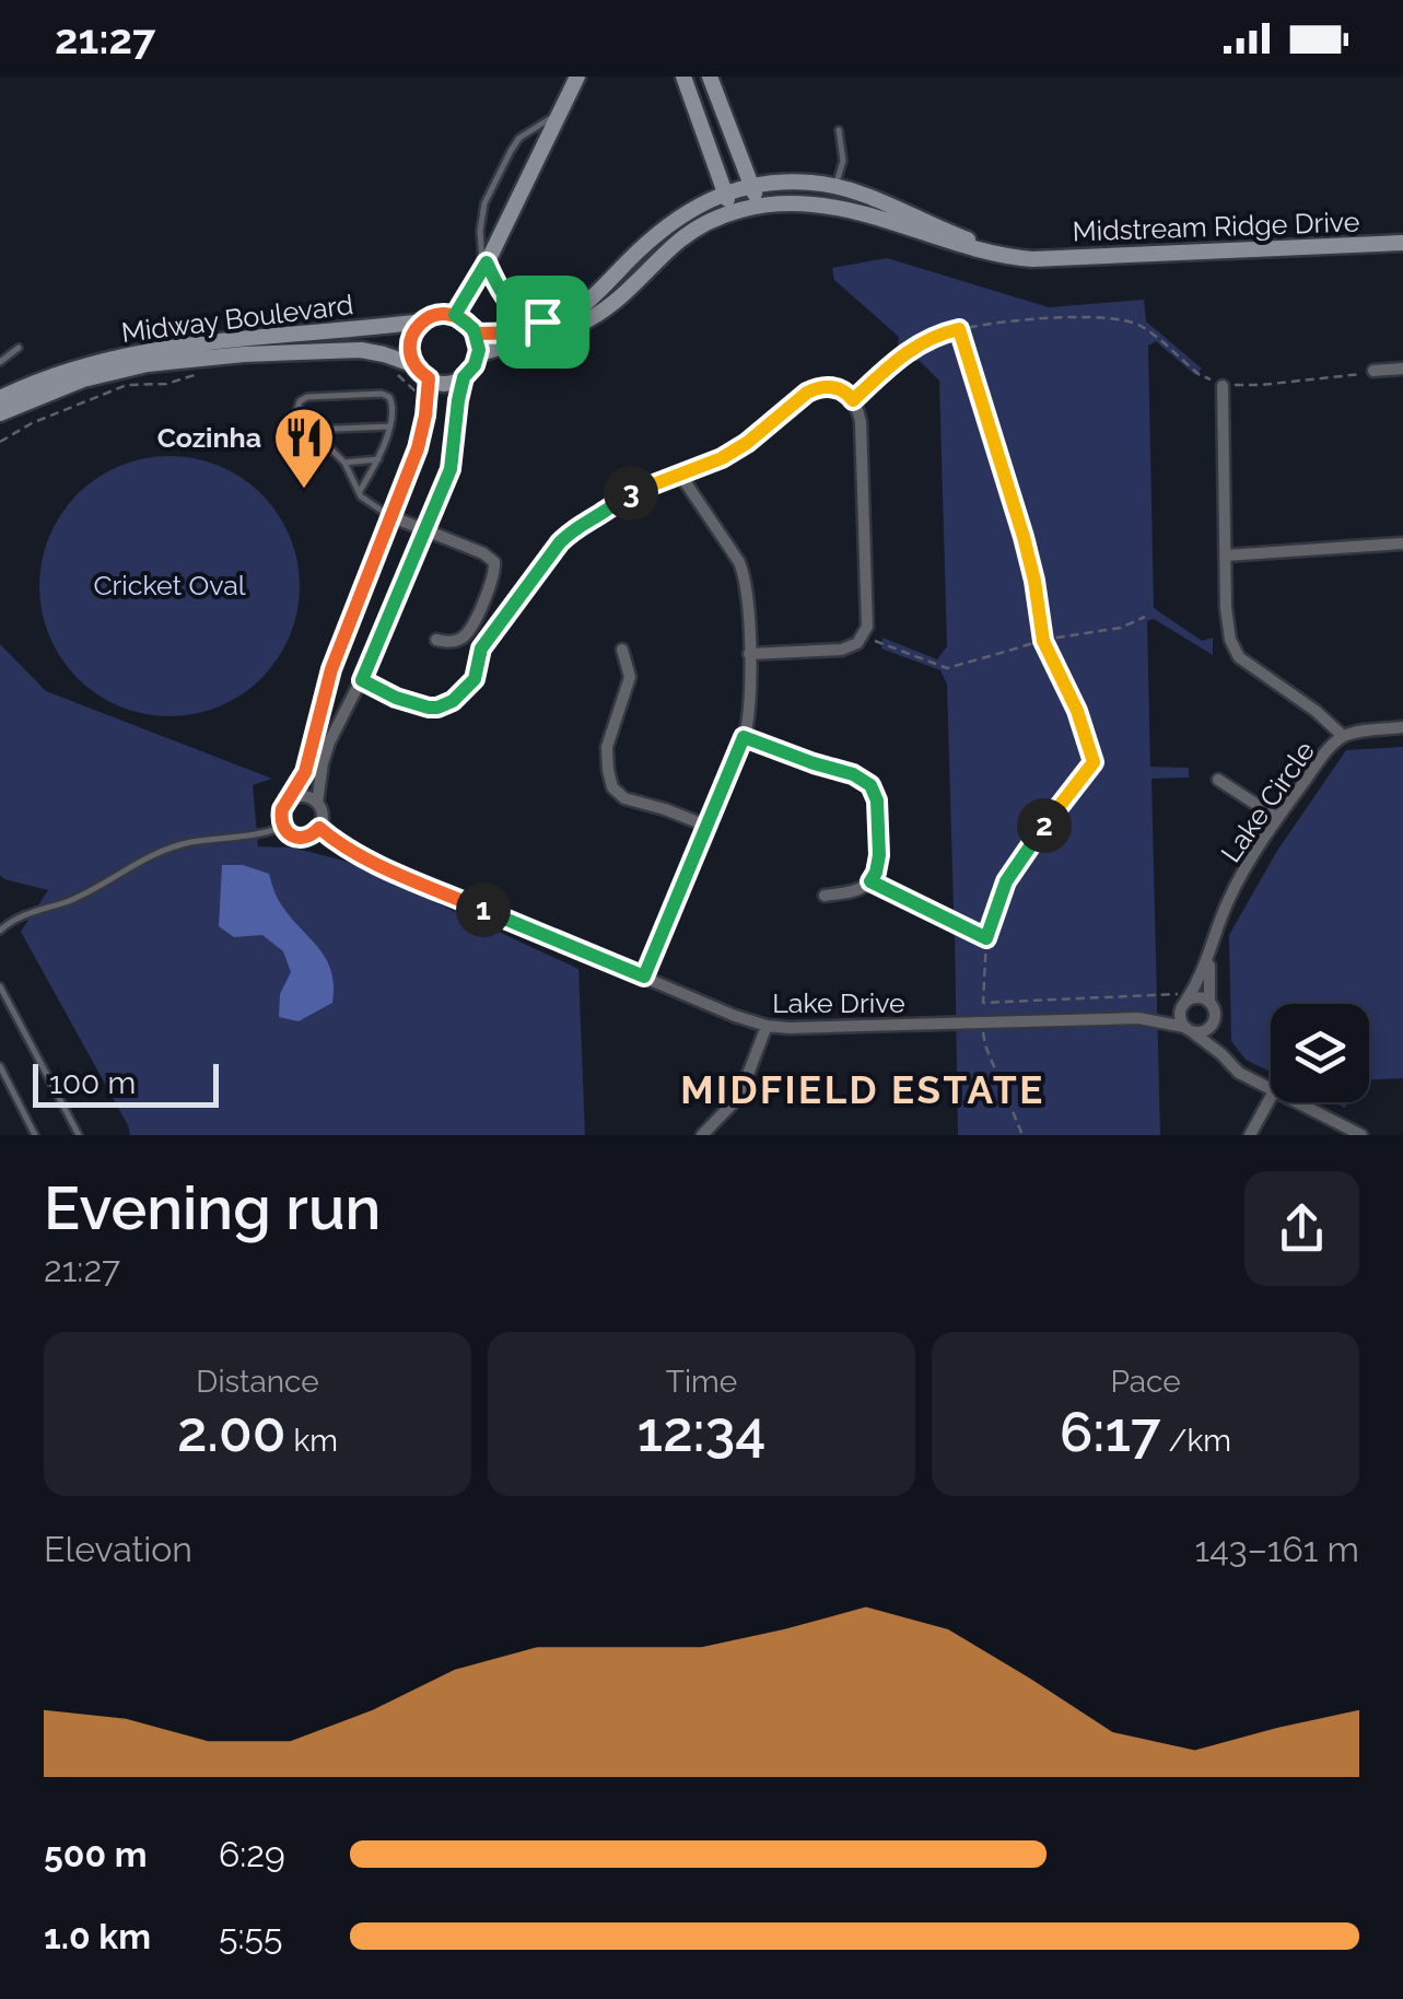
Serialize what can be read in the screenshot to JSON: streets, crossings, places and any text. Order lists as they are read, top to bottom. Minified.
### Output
{"streets":{"street":["Midstream Ridge Drive","Midway Boulevard","Lake Circle","Lake Drive"]},"crossings":[["Midstream Ridge Drive","Midway Boulevard"],["Lake Circle","Lake Drive"]],"districts":["MIDFIELD ESTATE"],"parks":["Cricket Oval"],"places":{"restaurant":["Cozinha"]},"scale_bar":"100 m","page":{"status":"21:27","pins":["3","2","1"],"scale":"100 m","heading":["Evening run","21:27"],"stats":[["Distance","2.00 km"],["Time","12:34"],["Pace","6:17 /km"]],"chart":["Elevation","143–161 m"],"list":[{"name":"500 m","note":"6:29"},{"name":"1.0 km","note":"5:55"}]}}
